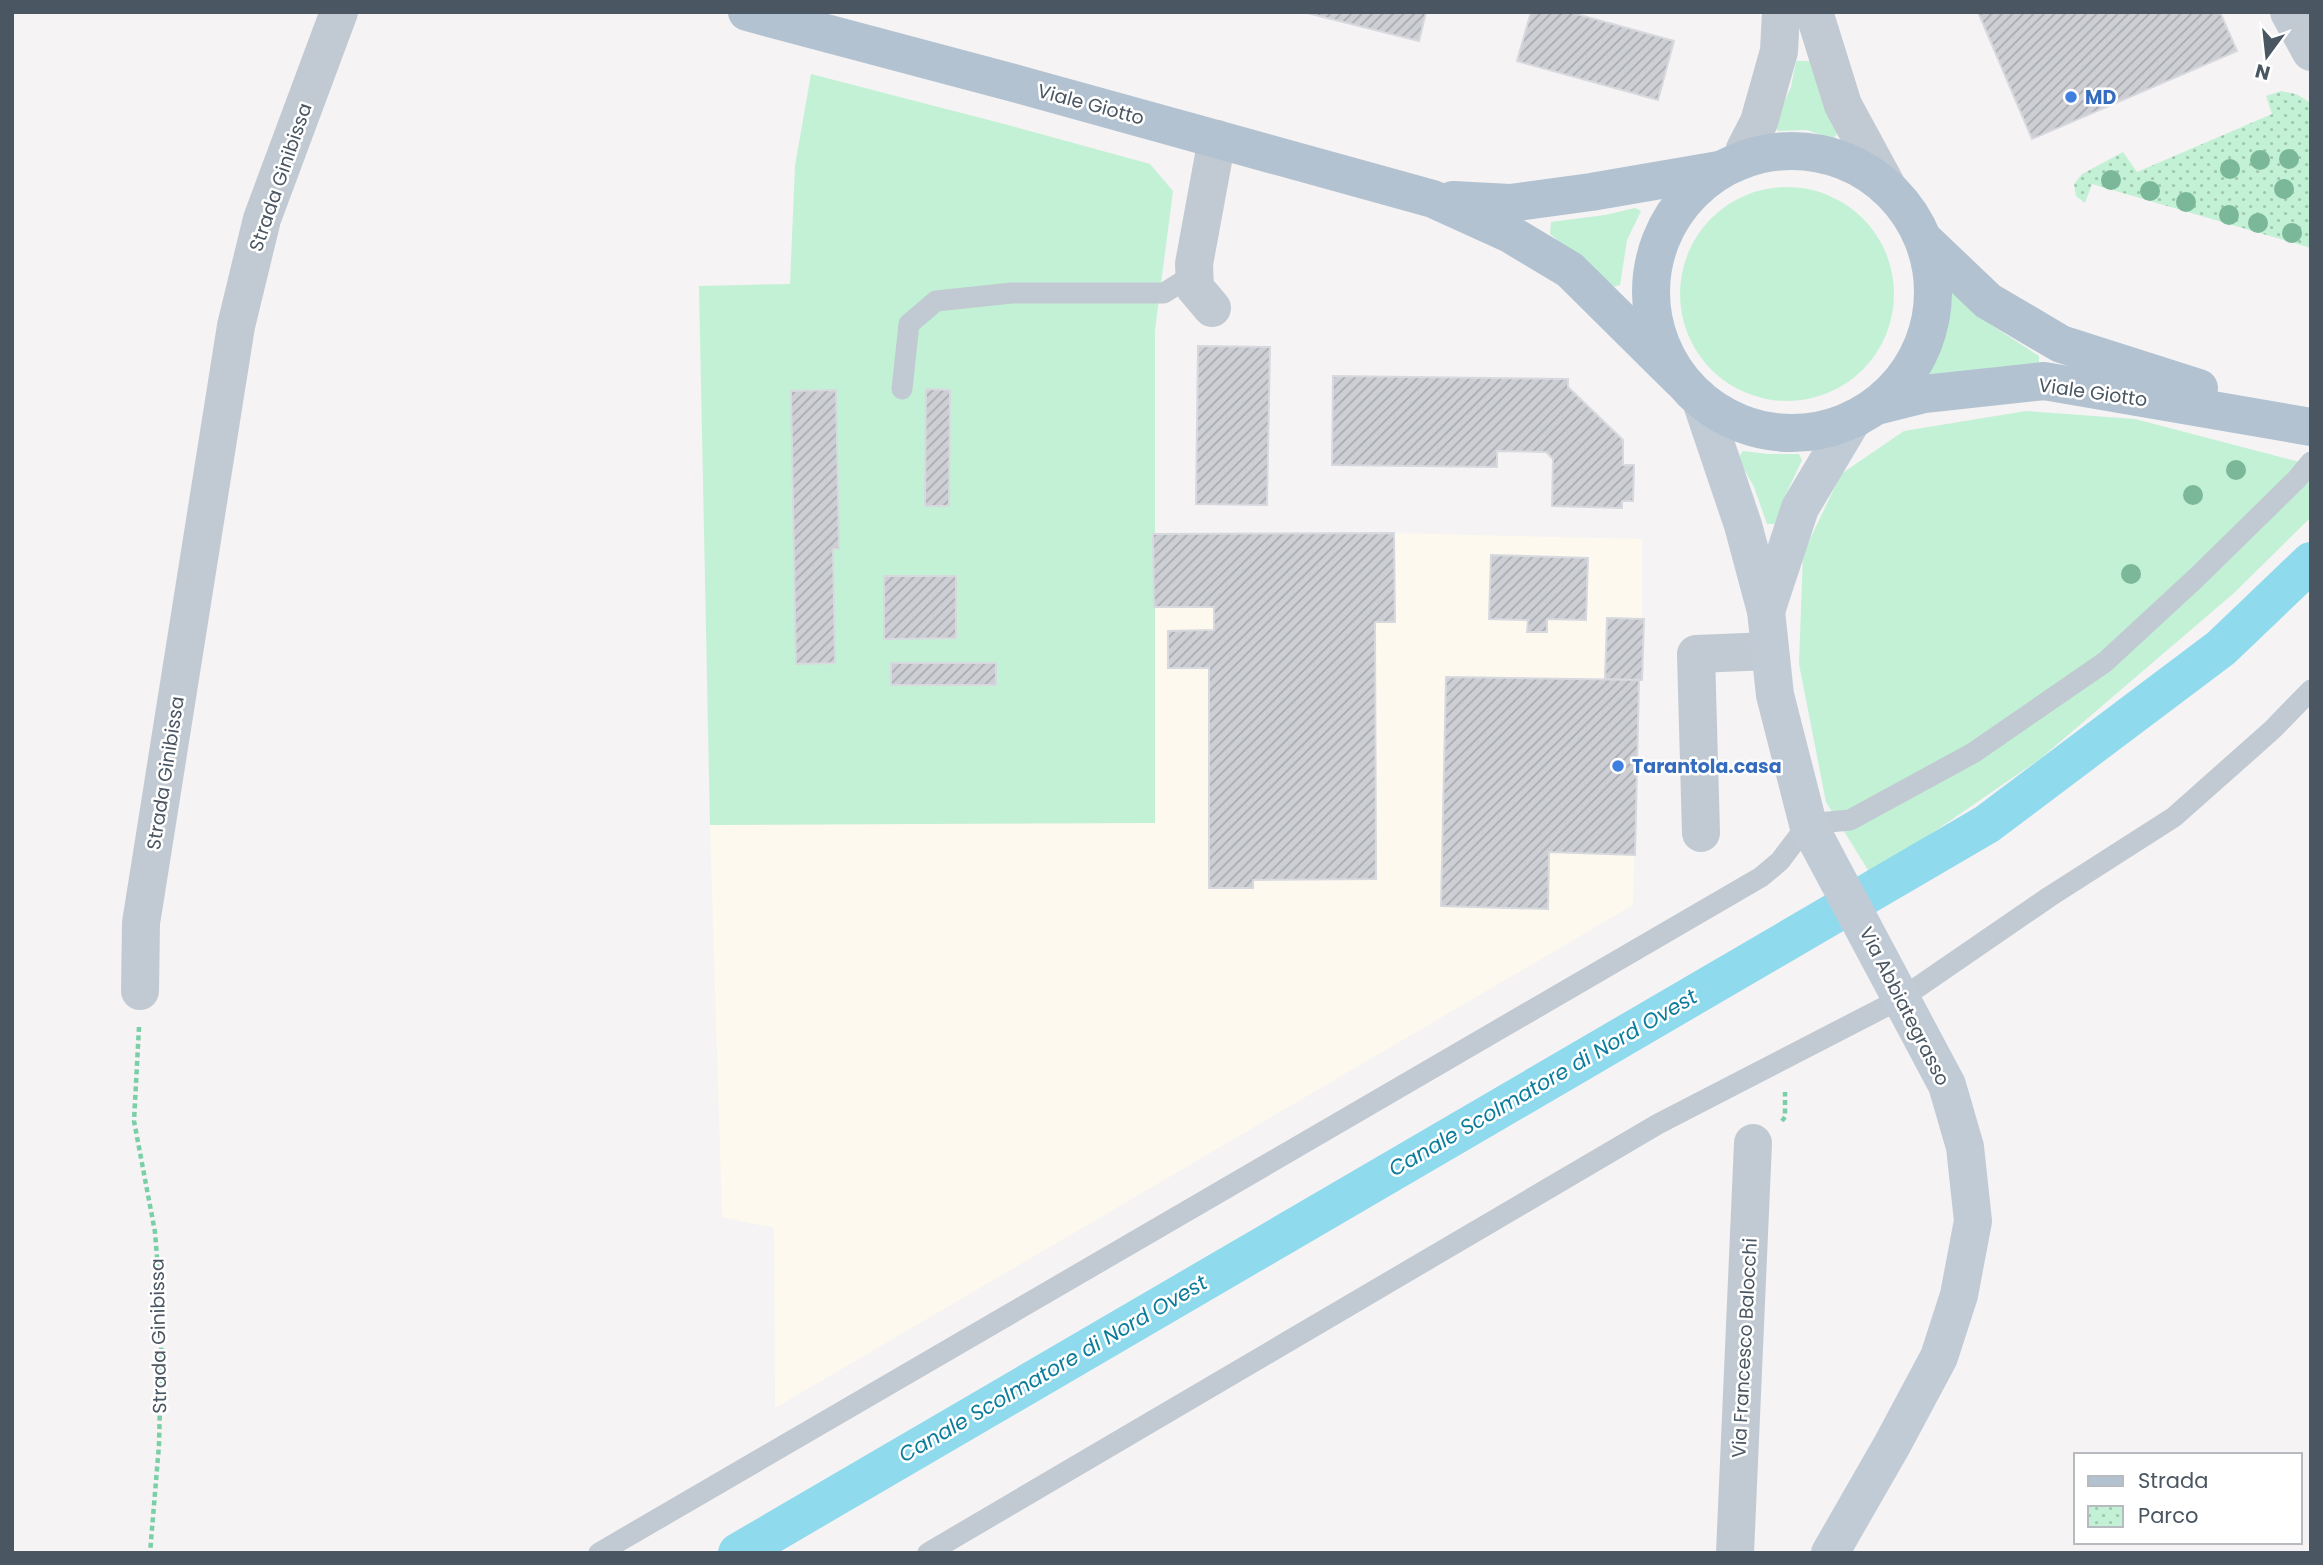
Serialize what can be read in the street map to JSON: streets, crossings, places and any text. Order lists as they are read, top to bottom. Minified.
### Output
{"streets":{"main road":["Viale Giotto"],"street":["Strada Ginibissa","Via Abbiategrasso","Via Francesco Balocchi"]},"crossings":[["Viale Giotto","Via Abbiategrasso"]],"water":["Canale Scolmatore di Nord Ovest"],"places":["MD","Tarantola.casa"],"legend":["Strada","Parco"],"north":"bottom"}
